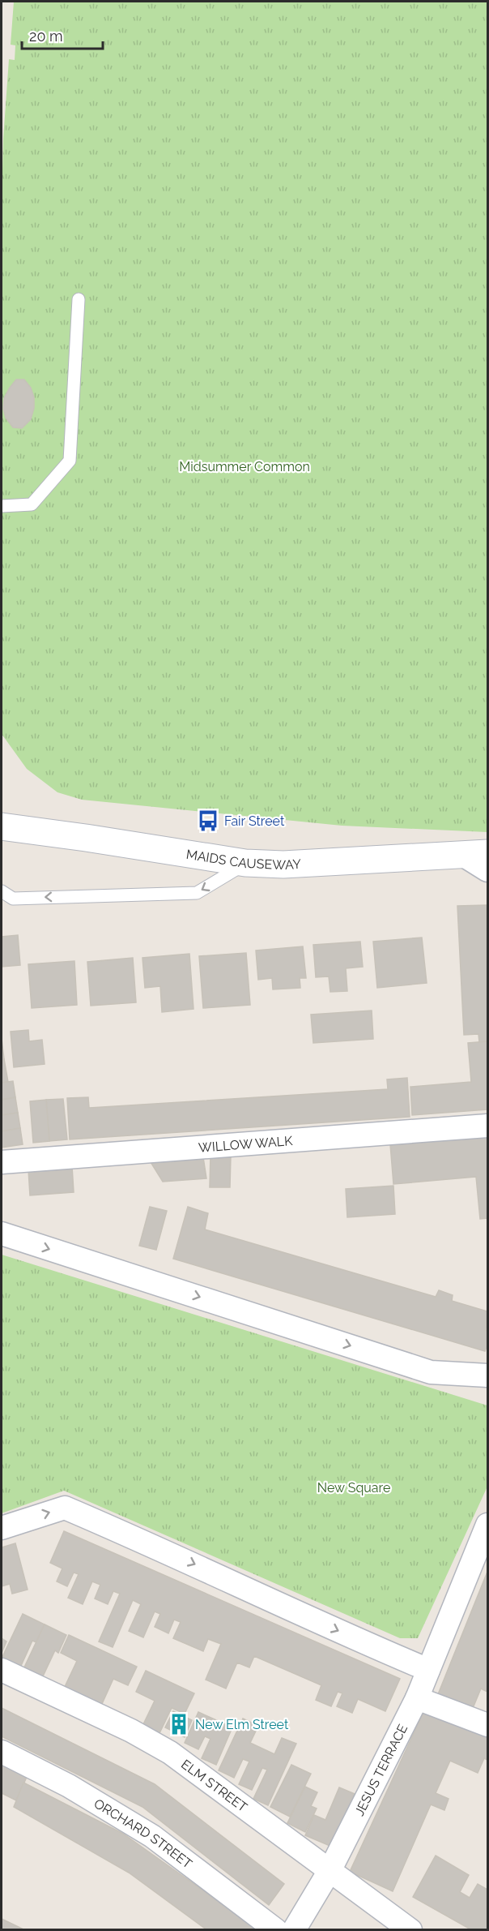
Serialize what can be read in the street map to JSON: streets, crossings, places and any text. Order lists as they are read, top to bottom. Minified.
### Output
{"streets":{"street":["MAIDS CAUSEWAY","WILLOW WALK","JESUS TERRACE","ELM STREET","ORCHARD STREET"]},"crossings":[["JESUS TERRACE","ELM STREET"]],"parks":["Midsummer Common","New Square"],"places":{"bus stop":["Fair Street"],"building":["New Elm Street"]},"scale_bar":"20 m"}
